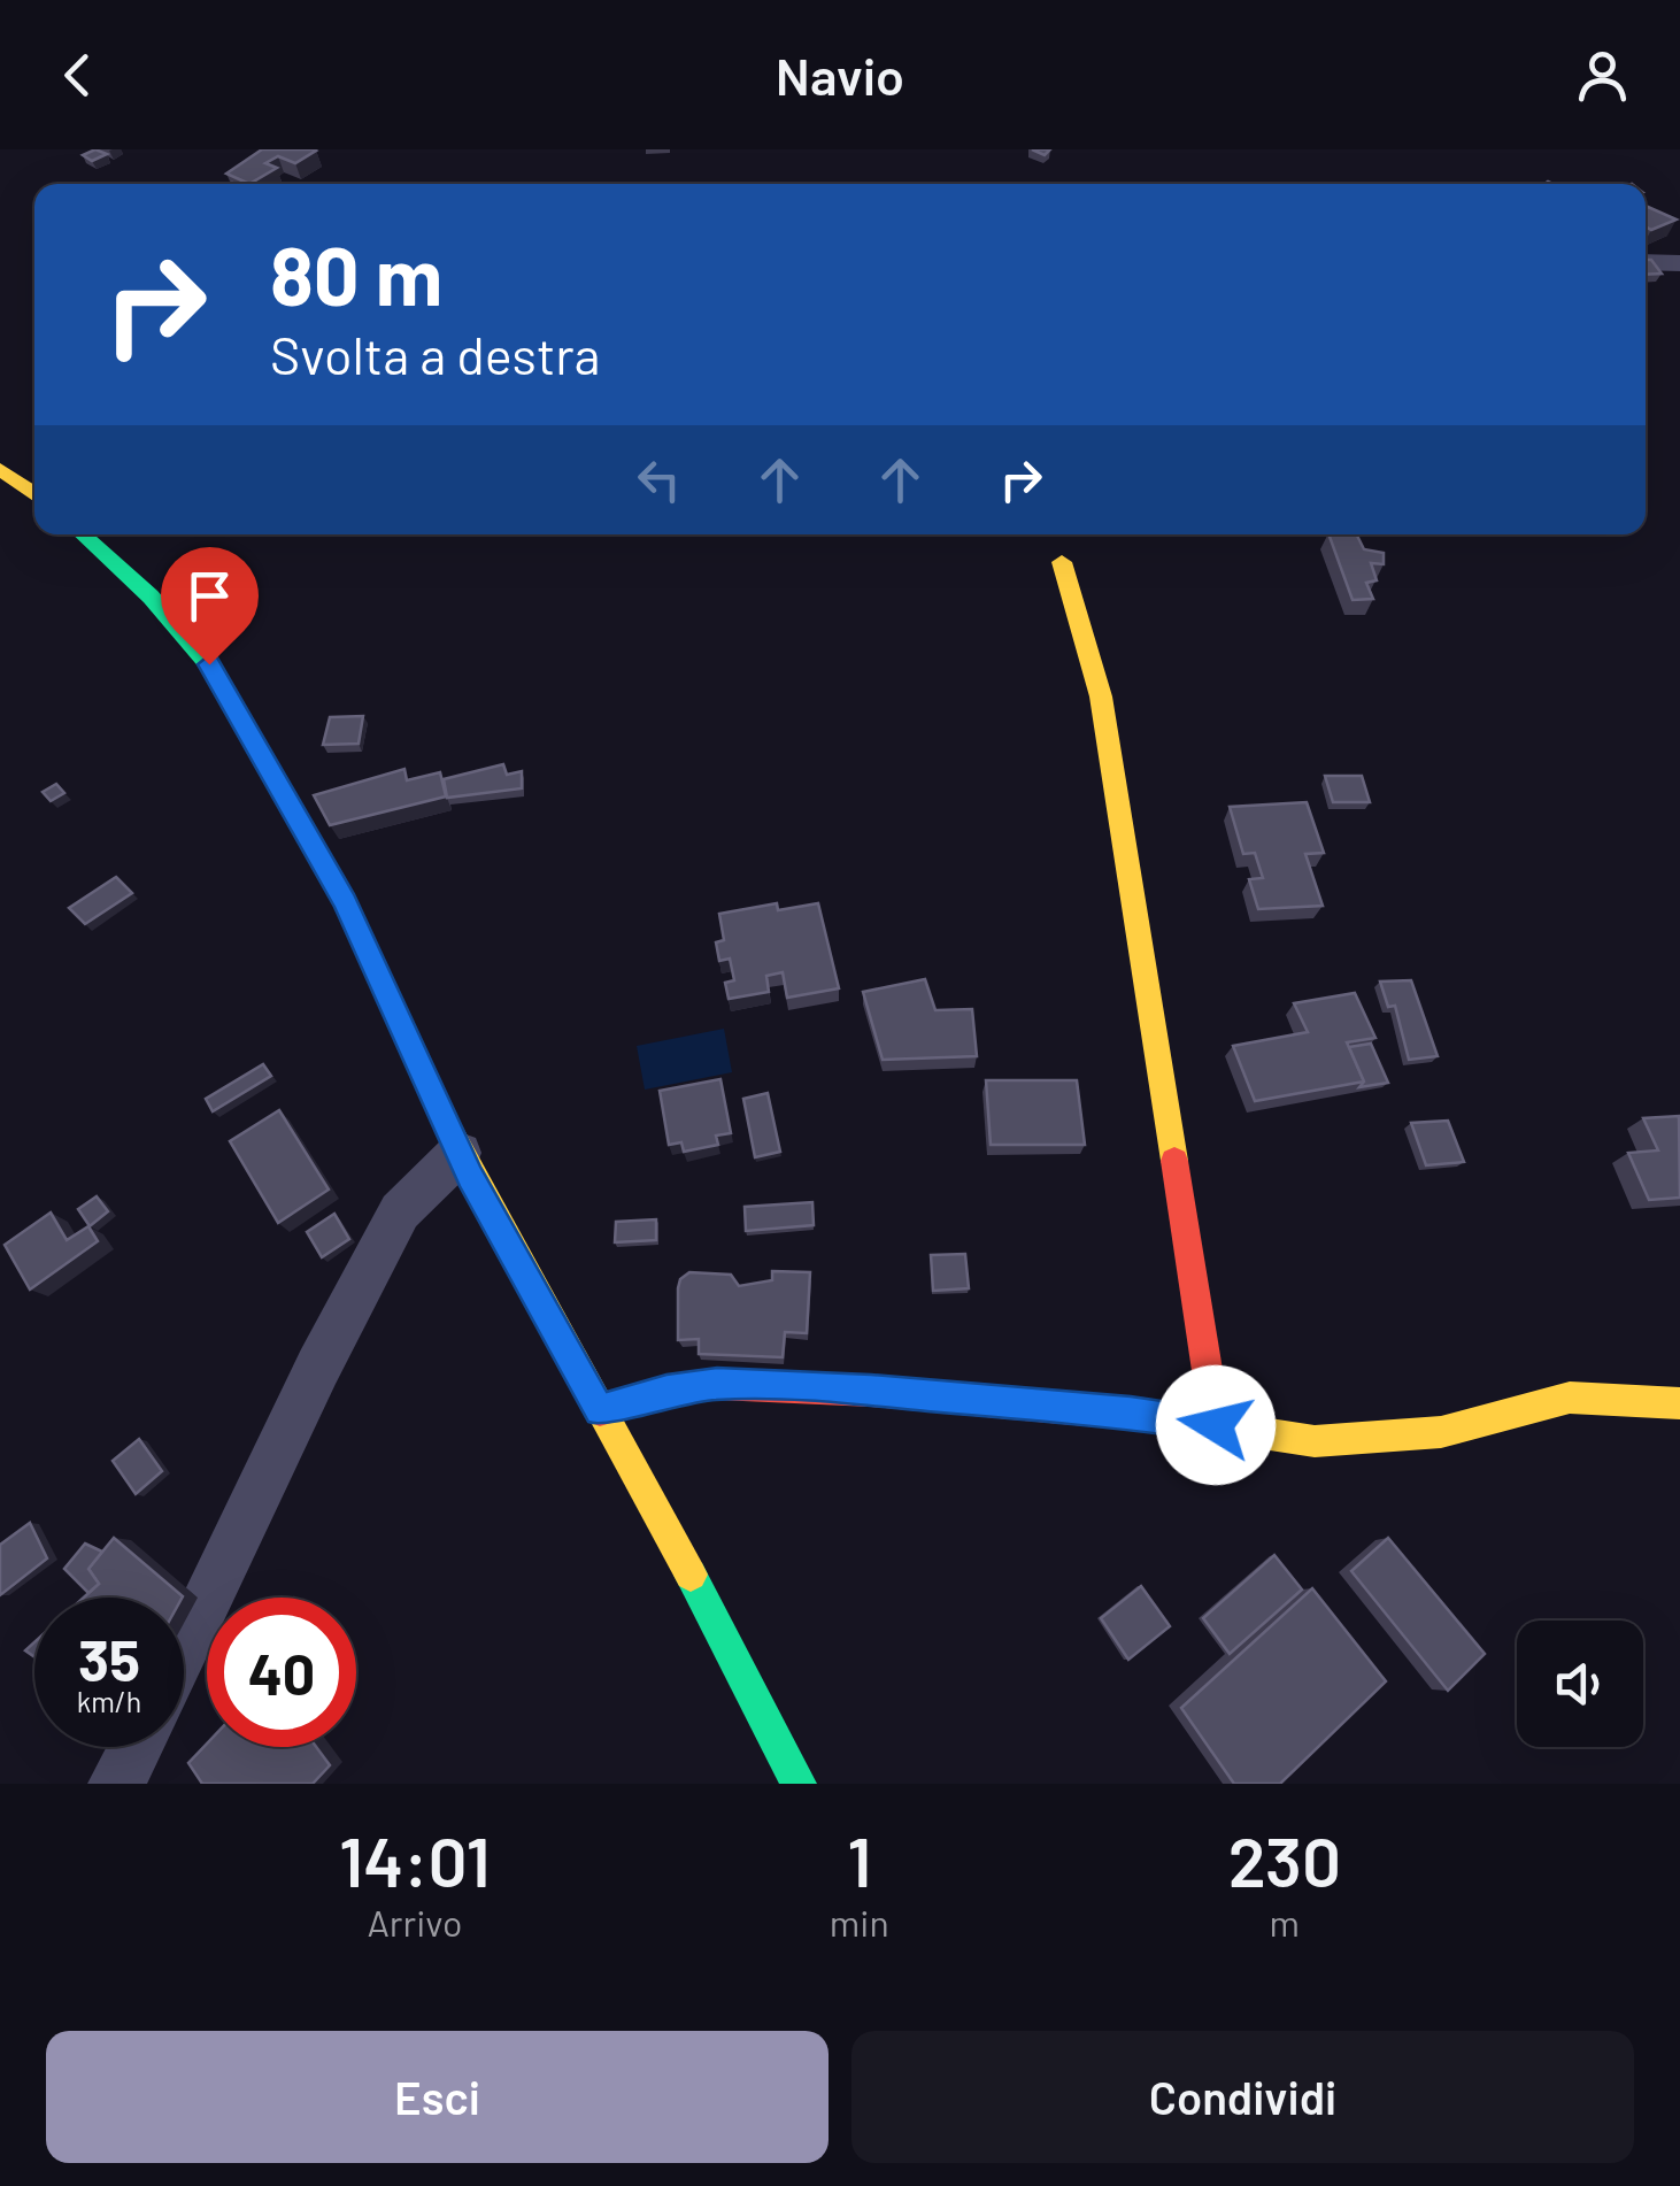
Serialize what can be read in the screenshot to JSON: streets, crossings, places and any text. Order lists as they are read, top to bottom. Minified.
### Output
{"page":{"header":"Navio","turn":["80 m","Svolta a destra"],"speed":"35 km/h","limit":"40","eta":["14:01","Arrivo","1","min","230","m"],"buttons":["Esci","Condividi"]}}
